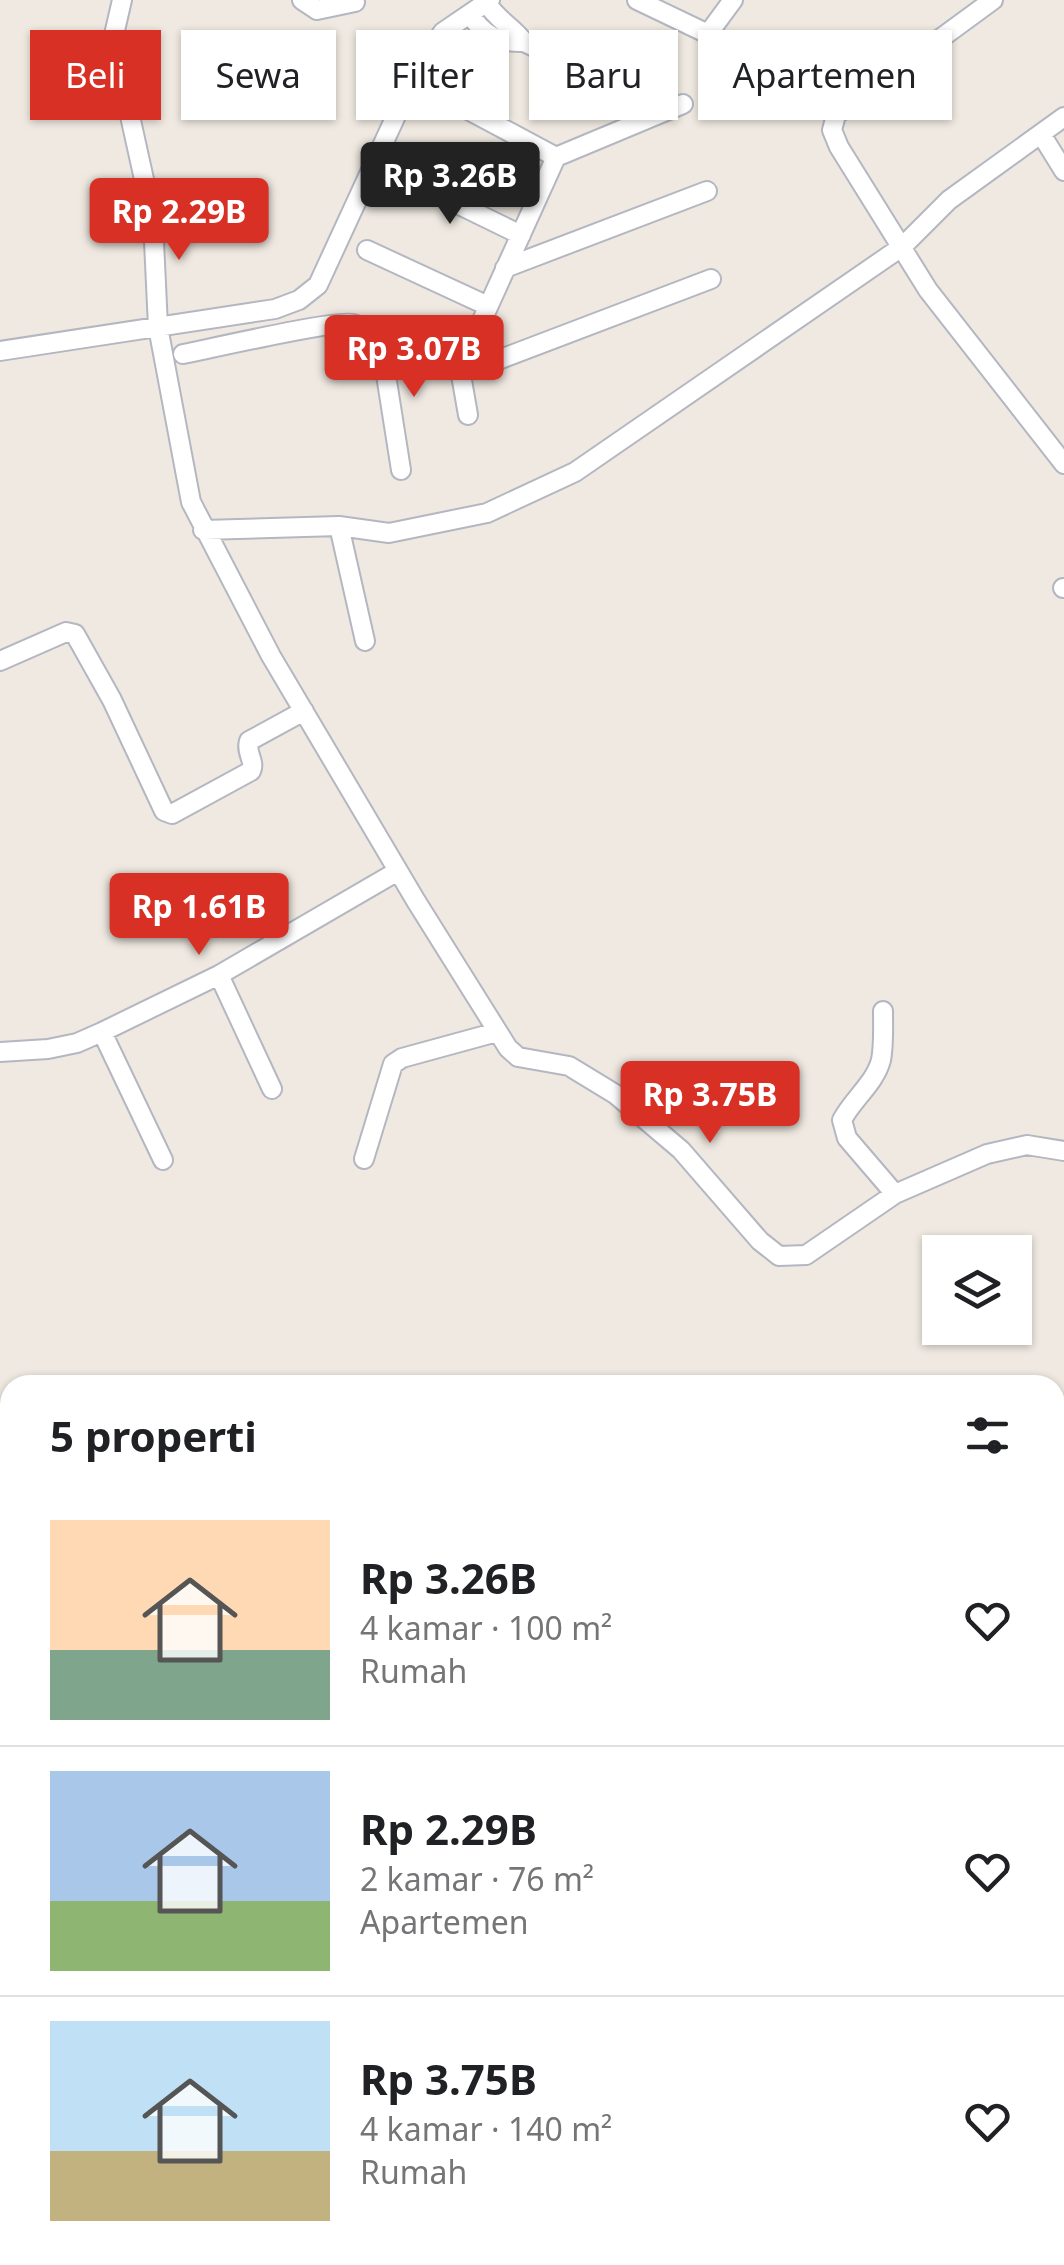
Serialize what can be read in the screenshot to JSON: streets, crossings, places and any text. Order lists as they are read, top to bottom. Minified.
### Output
{"page":{"chip":["Beli","Sewa","Filter","Baru","Apartemen"],"price":["Rp 3.26B","Rp 2.29B","Rp 3.07B","Rp 1.61B","Rp 3.75B"],"heading":"5 properti","list":[{"name":"Rp 3.26B","note":"4 kamar · 100 m² · Rumah"},{"name":"Rp 2.29B","note":"2 kamar · 76 m² · Apartemen"},{"name":"Rp 3.75B","note":"4 kamar · 140 m² · Rumah"}]}}
